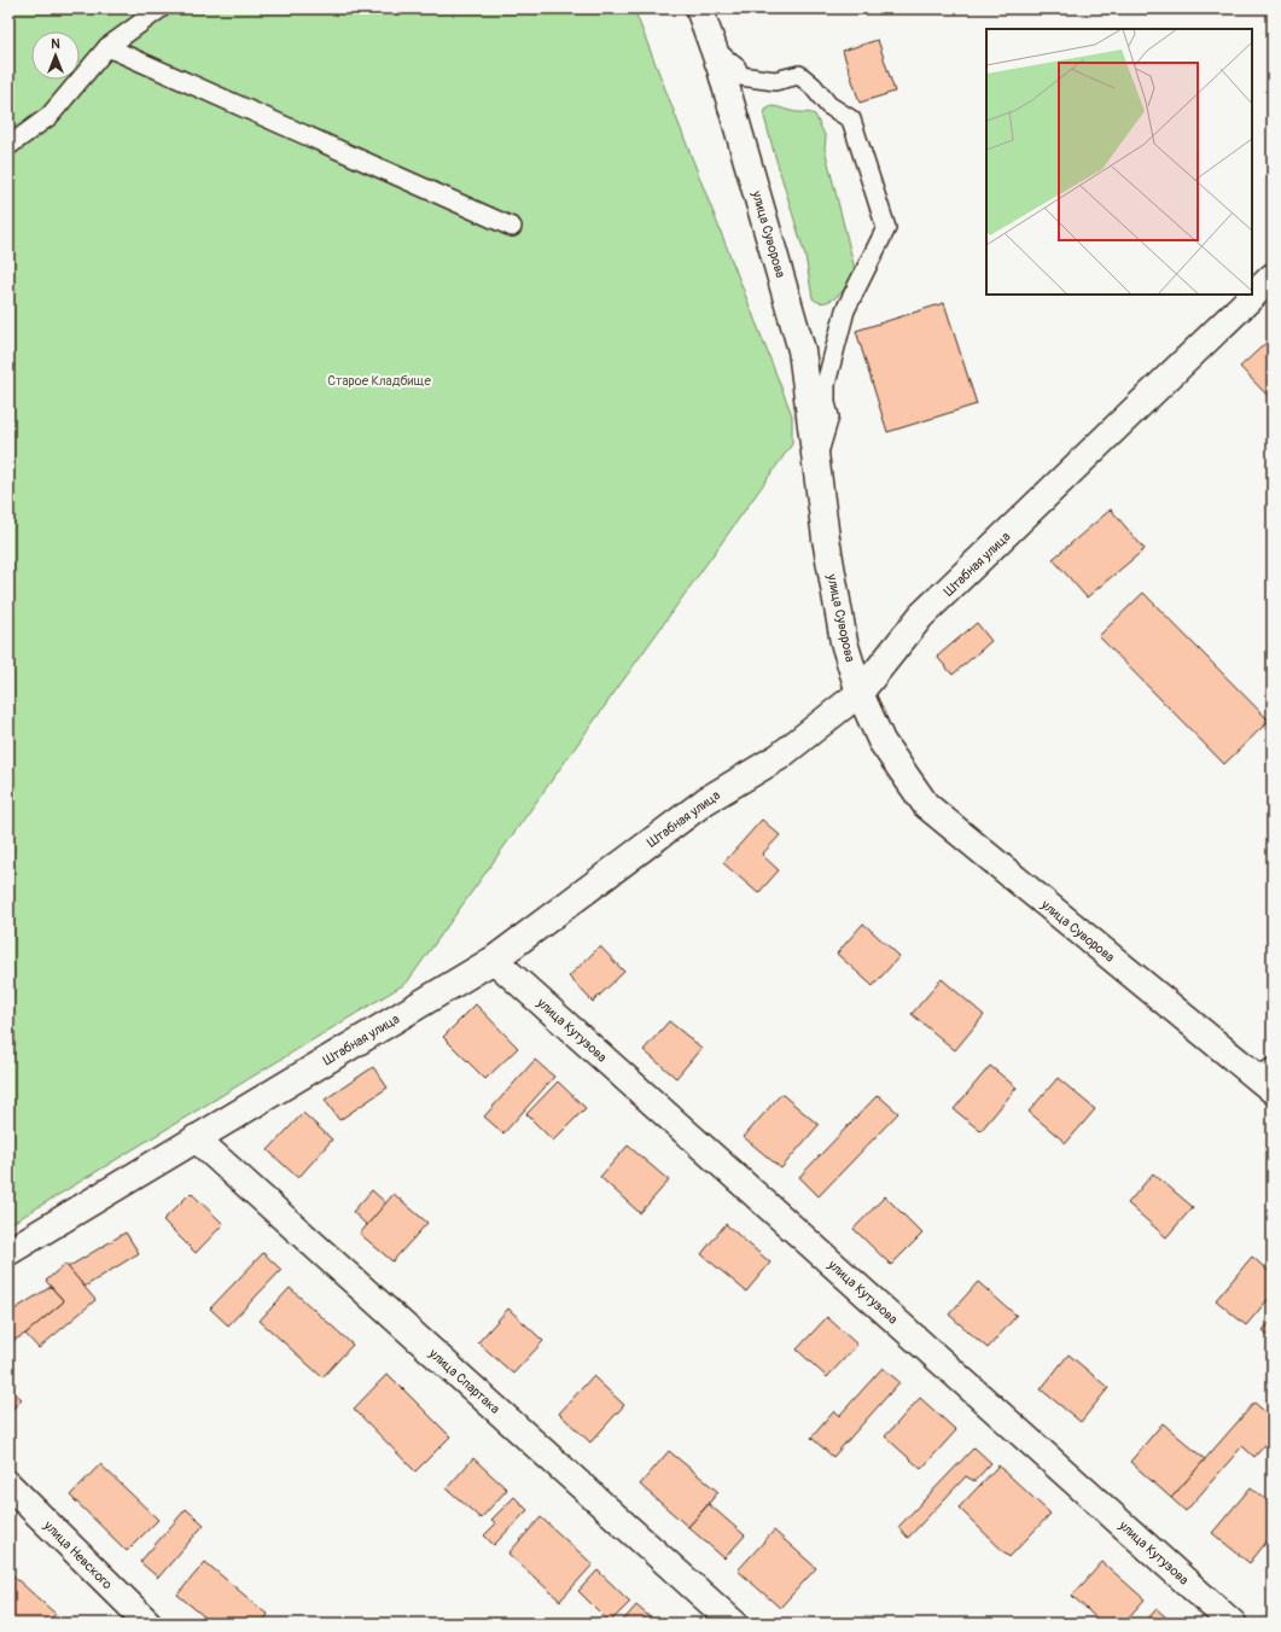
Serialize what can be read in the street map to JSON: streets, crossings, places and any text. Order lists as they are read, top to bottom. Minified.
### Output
{"streets":{"street":["улица Суворова","Штабная улица","улица Кутузова","улица Спартака","улица Невского"]},"crossings":[["улица Суворова","Штабная улица"],["Штабная улица","улица Кутузова"],["Штабная улица","улица Спартака"]],"parks":["Старое Кладбище"],"north":"top"}
